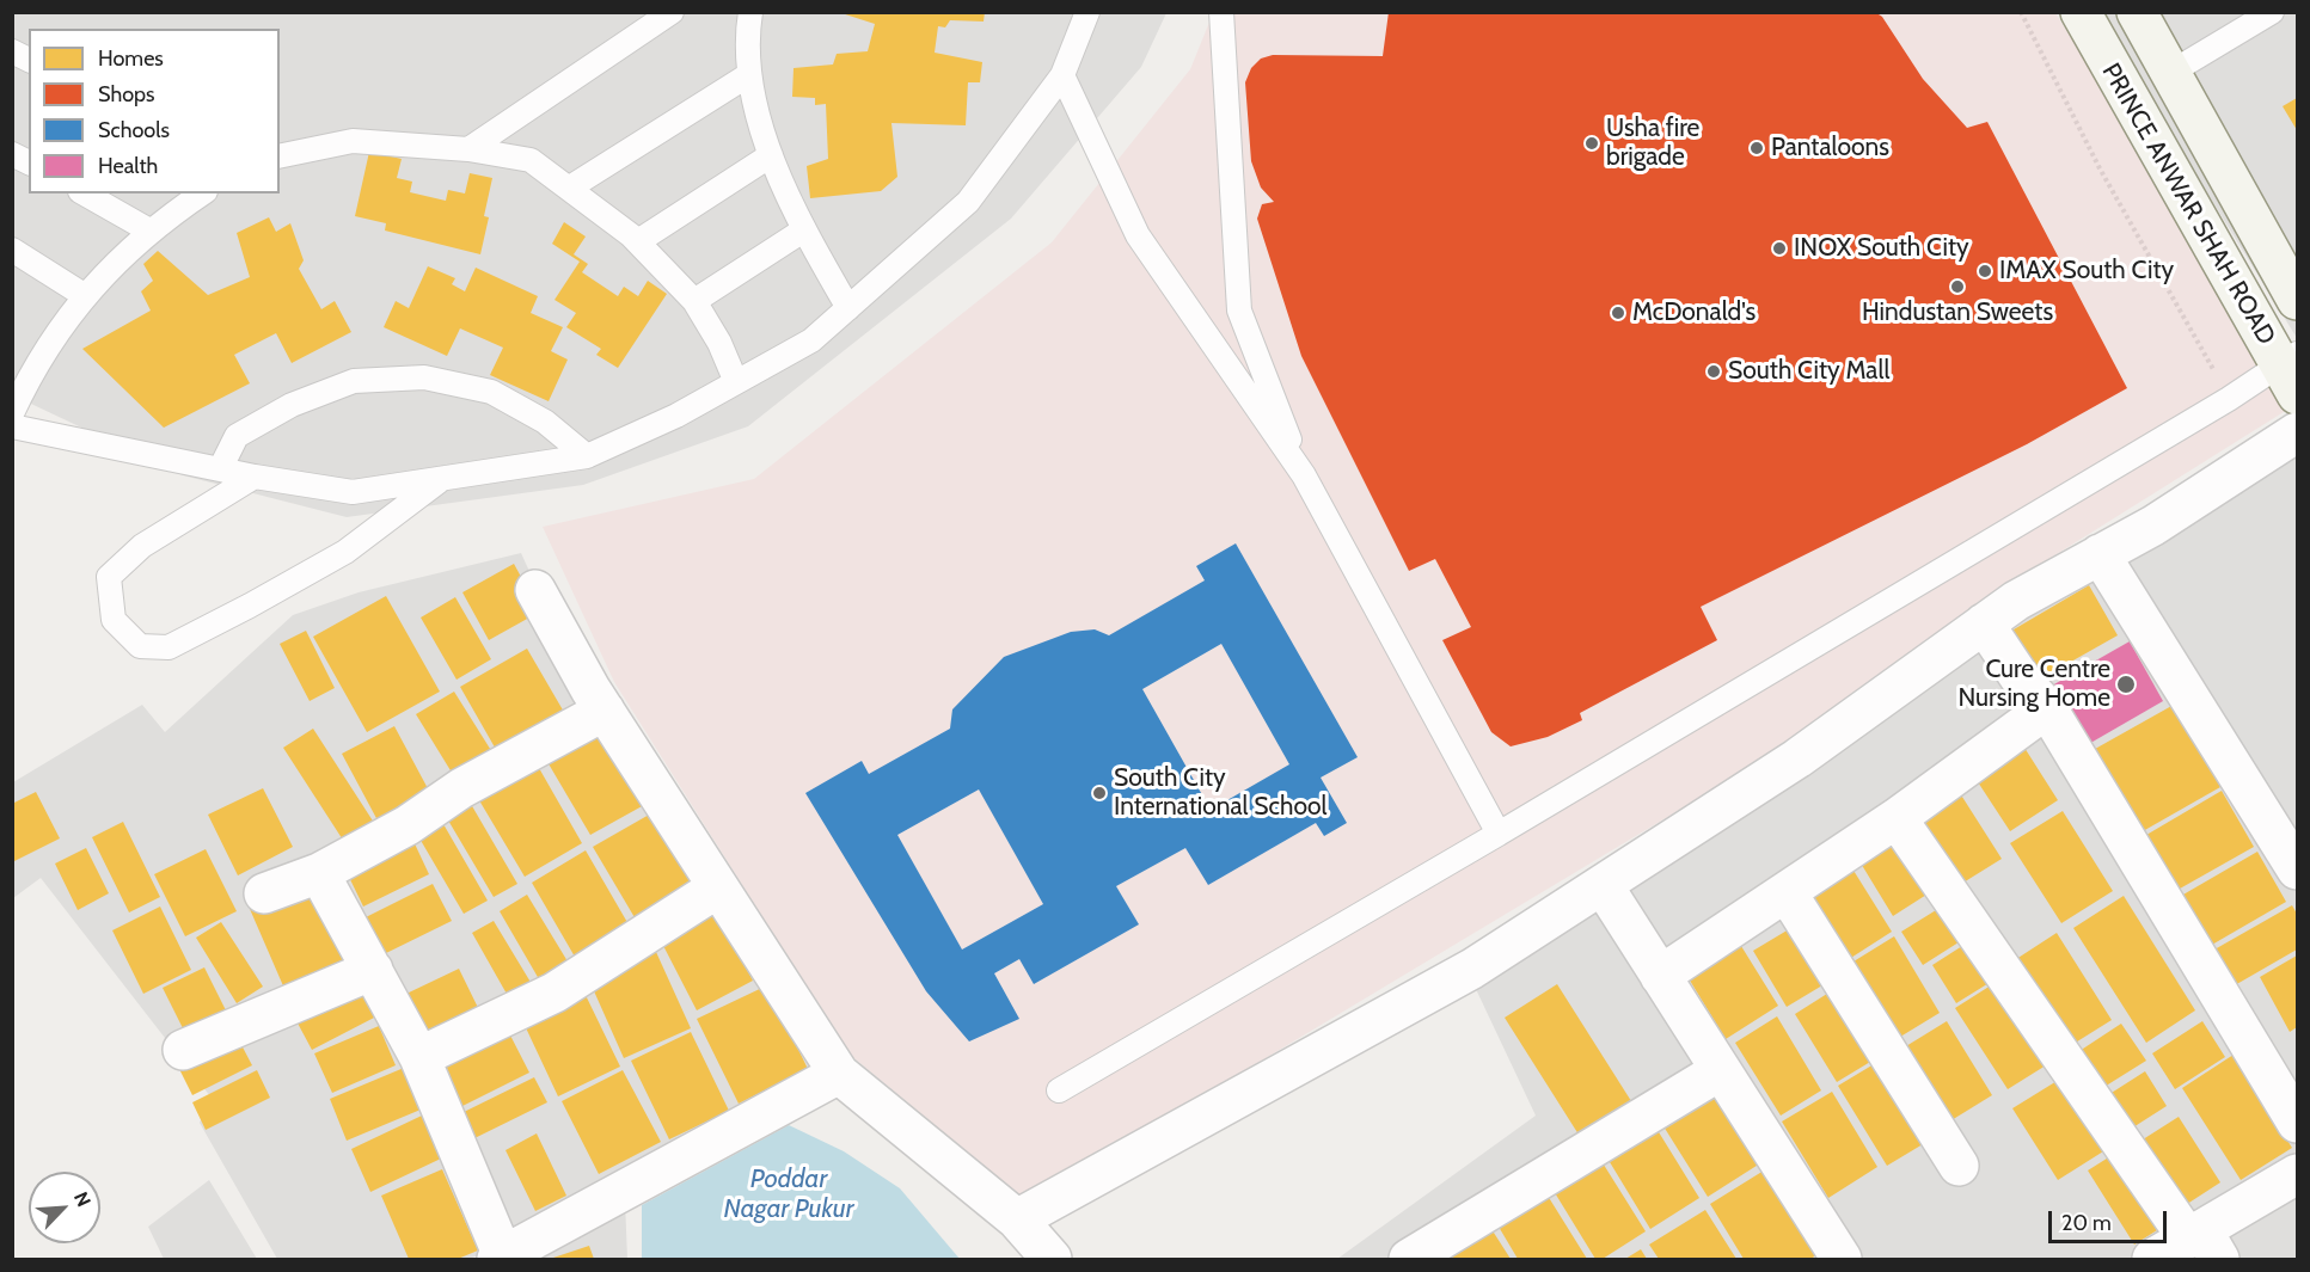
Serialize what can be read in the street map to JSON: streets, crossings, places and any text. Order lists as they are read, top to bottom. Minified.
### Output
{"streets":{"main road":["PRINCE ANWAR SHAH ROAD"]},"water":["Poddar Nagar Pukur"],"places":["Usha fire brigade","Pantaloons","INOX South City","IMAX South City","Hindustan Sweets","McDonald's","South City Mall","Cure Centre Nursing Home","South City International School"],"legend":["Homes","Shops","Schools","Health"],"scale_bar":"20 m","north":"top right"}
